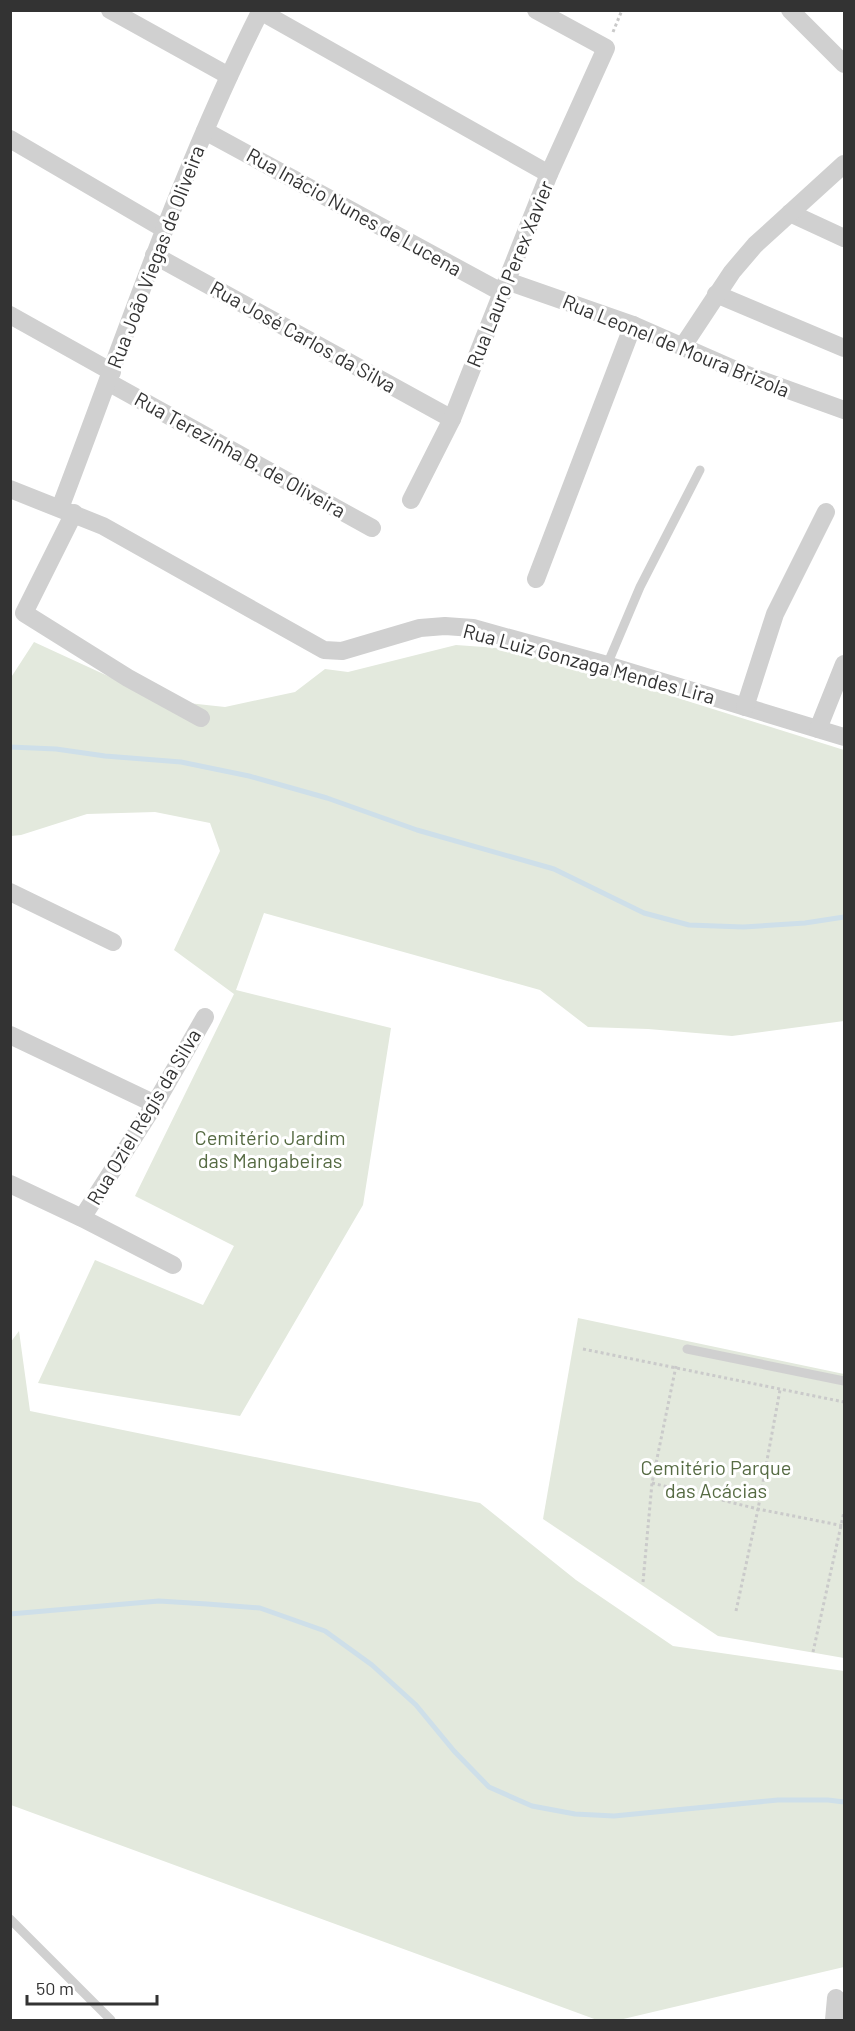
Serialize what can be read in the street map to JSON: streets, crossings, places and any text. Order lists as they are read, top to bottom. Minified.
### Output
{"streets":{"street":["Rua Inácio Nunes de Lucena","Rua João Viegas de Oliveira","Rua Lauro Perex Xavier","Rua José Carlos da Silva","Rua Leonel de Moura Brizola","Rua Terezinha B. de Oliveira","Rua Luiz Gonzaga Mendes Lira","Rua Oziel Régis da Silva"]},"crossings":[["Rua Inácio Nunes de Lucena","Rua João Viegas de Oliveira"],["Rua Inácio Nunes de Lucena","Rua Lauro Perex Xavier"],["Rua Inácio Nunes de Lucena","Rua Leonel de Moura Brizola"],["Rua João Viegas de Oliveira","Rua José Carlos da Silva"],["Rua João Viegas de Oliveira","Rua Terezinha B. de Oliveira"],["Rua João Viegas de Oliveira","Rua Luiz Gonzaga Mendes Lira"],["Rua Lauro Perex Xavier","Rua José Carlos da Silva"],["Rua Lauro Perex Xavier","Rua Leonel de Moura Brizola"]],"parks":["Cemitério Jardim das Mangabeiras","Cemitério Parque das Acácias"],"scale_bar":"50 m"}
